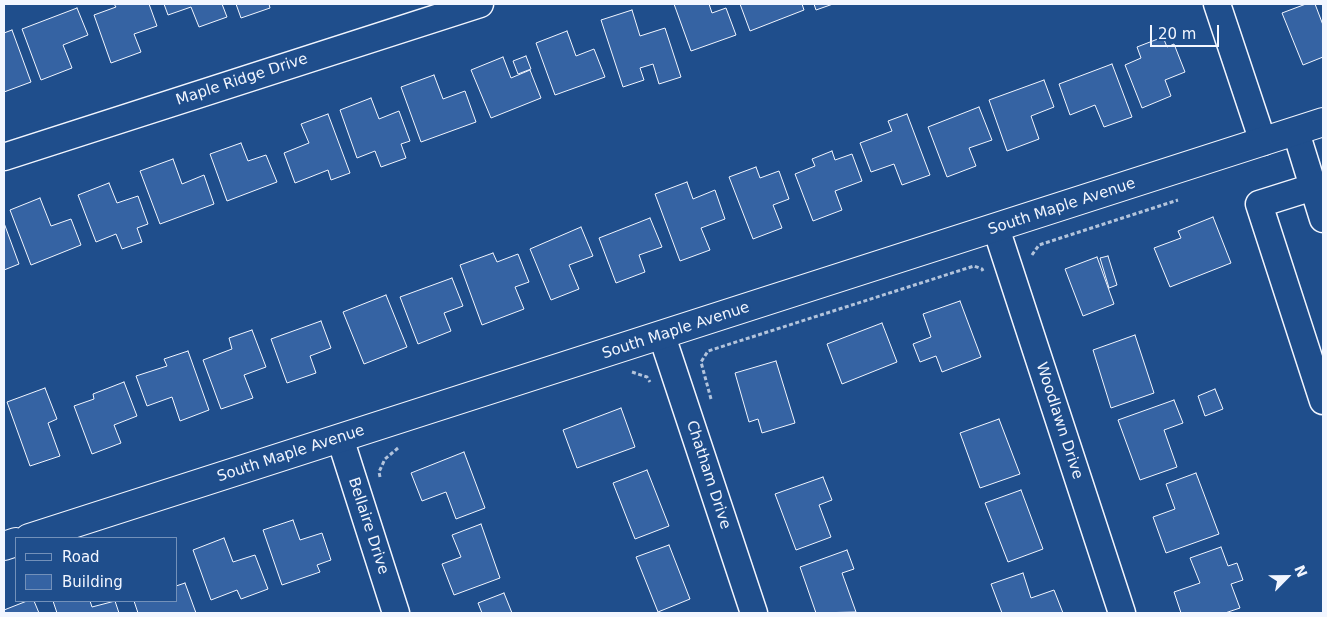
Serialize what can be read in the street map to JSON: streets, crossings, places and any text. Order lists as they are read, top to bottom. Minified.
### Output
{"streets":{"main road":["South Maple Avenue"],"street":["Maple Ridge Drive","Woodlawn Drive","Chatham Drive","Bellaire Drive"]},"crossings":[["South Maple Avenue","Woodlawn Drive"],["South Maple Avenue","Chatham Drive"],["South Maple Avenue","Bellaire Drive"]],"legend":["Road","Building"],"scale_bar":"20 m","north":"top right"}
